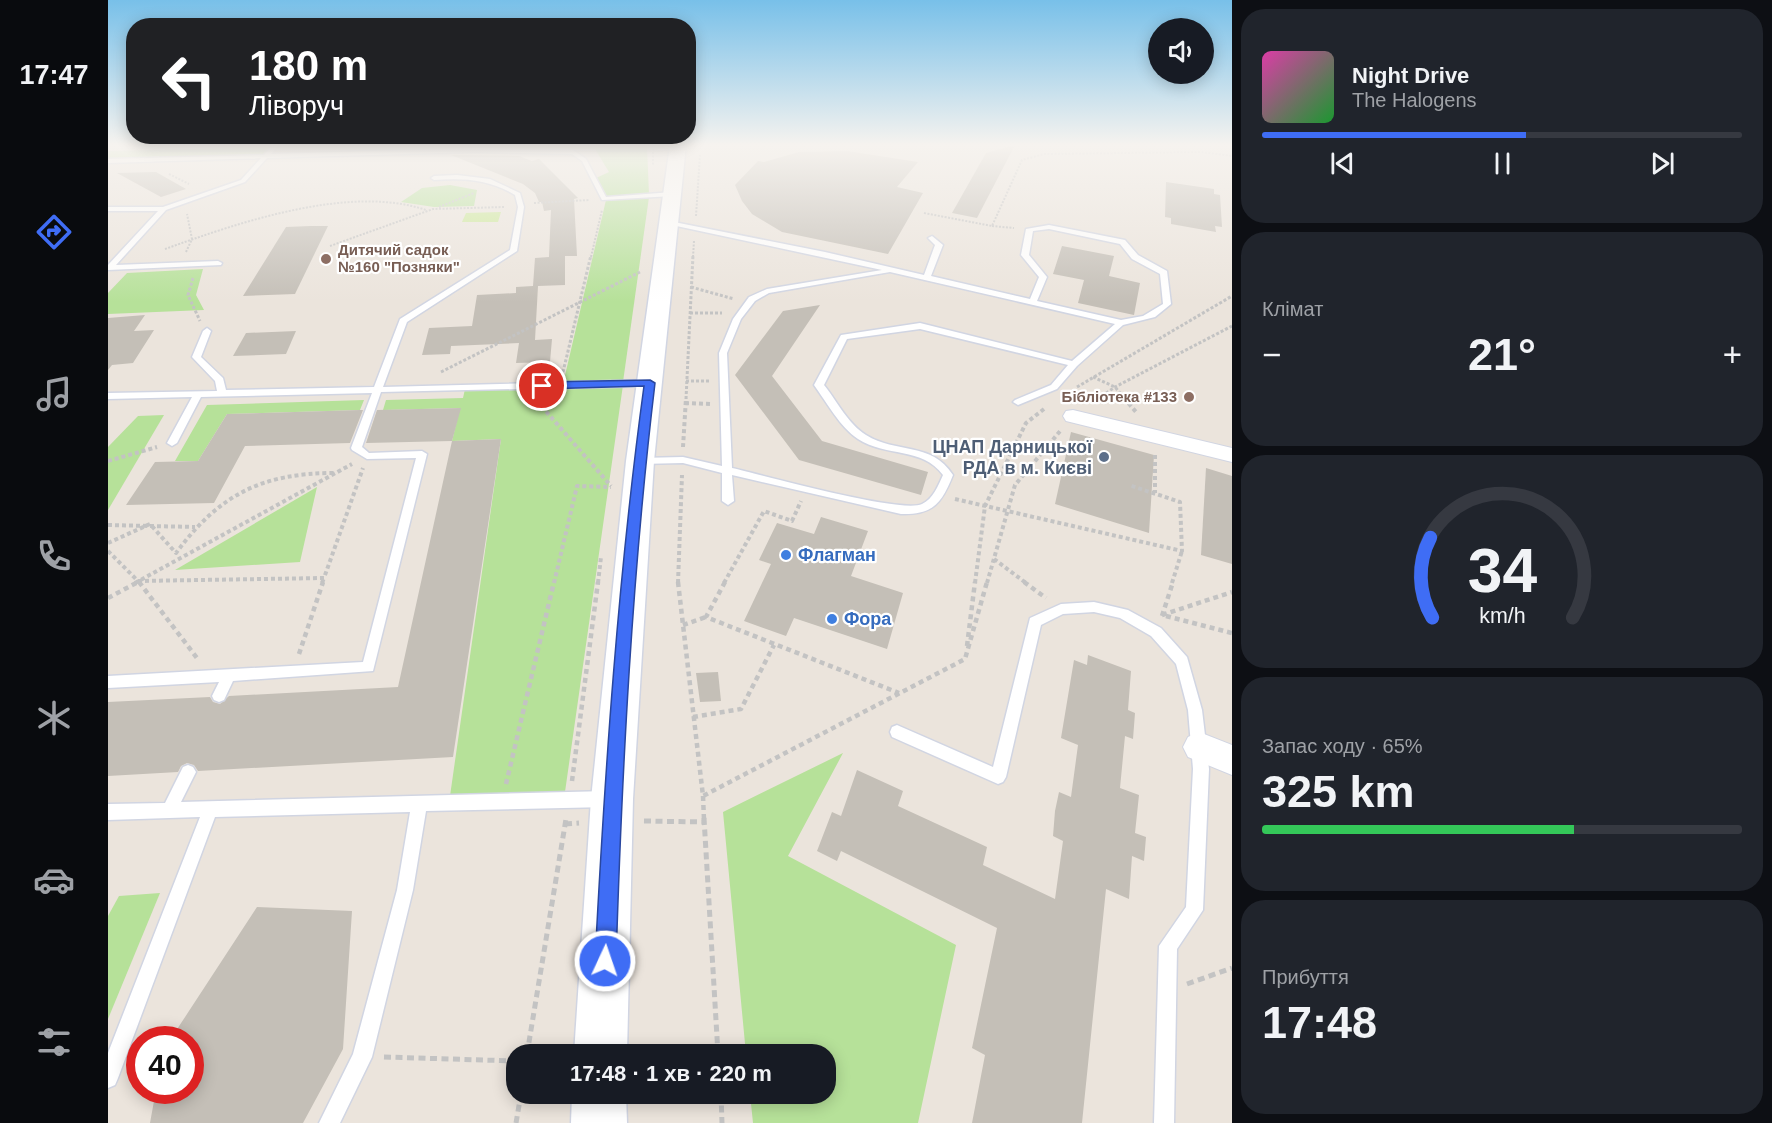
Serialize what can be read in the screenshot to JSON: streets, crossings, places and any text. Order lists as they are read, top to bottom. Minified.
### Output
{"places":["Дитячий садок №160 \"Позняки\"","Бібліотека #133","ЦНАП Дарницької РДА в м. Києві","Флагман","Фора"],"page":{"tabs":"17:47","turn":["180 m","Ліворуч"],"song":["Night Drive","The Halogens"],"tile":["Клімат",["Запас ходу · 65%","325 km"],["Прибуття","17:48"]],"heat":["−","21°","+"],"limit":"40","trip":"17:48 · 1 хв · 220 m","gauge":["34","km/h"]}}
